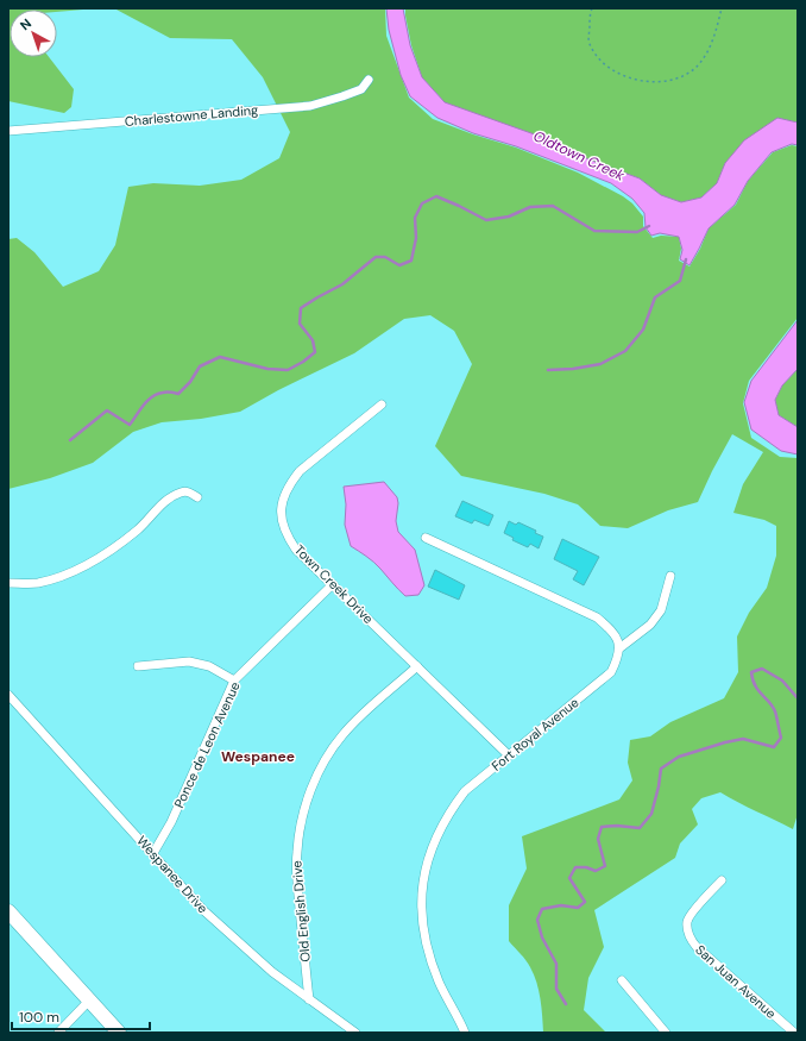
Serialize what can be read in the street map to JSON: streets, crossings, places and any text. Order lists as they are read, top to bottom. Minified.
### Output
{"streets":{"street":["Charlestowne Landing","Town Creek Drive","Fort Royal Avenue","Ponce de Leon Avenue","Wespanee Drive","Old English Drive","San Juan Avenue"]},"crossings":[["Town Creek Drive","Fort Royal Avenue"],["Town Creek Drive","Ponce de Leon Avenue"],["Town Creek Drive","Old English Drive"],["Ponce de Leon Avenue","Wespanee Drive"],["Wespanee Drive","Old English Drive"]],"districts":["Wespanee"],"water":["Oldtown Creek"],"scale_bar":"100 m","north":"top left"}
